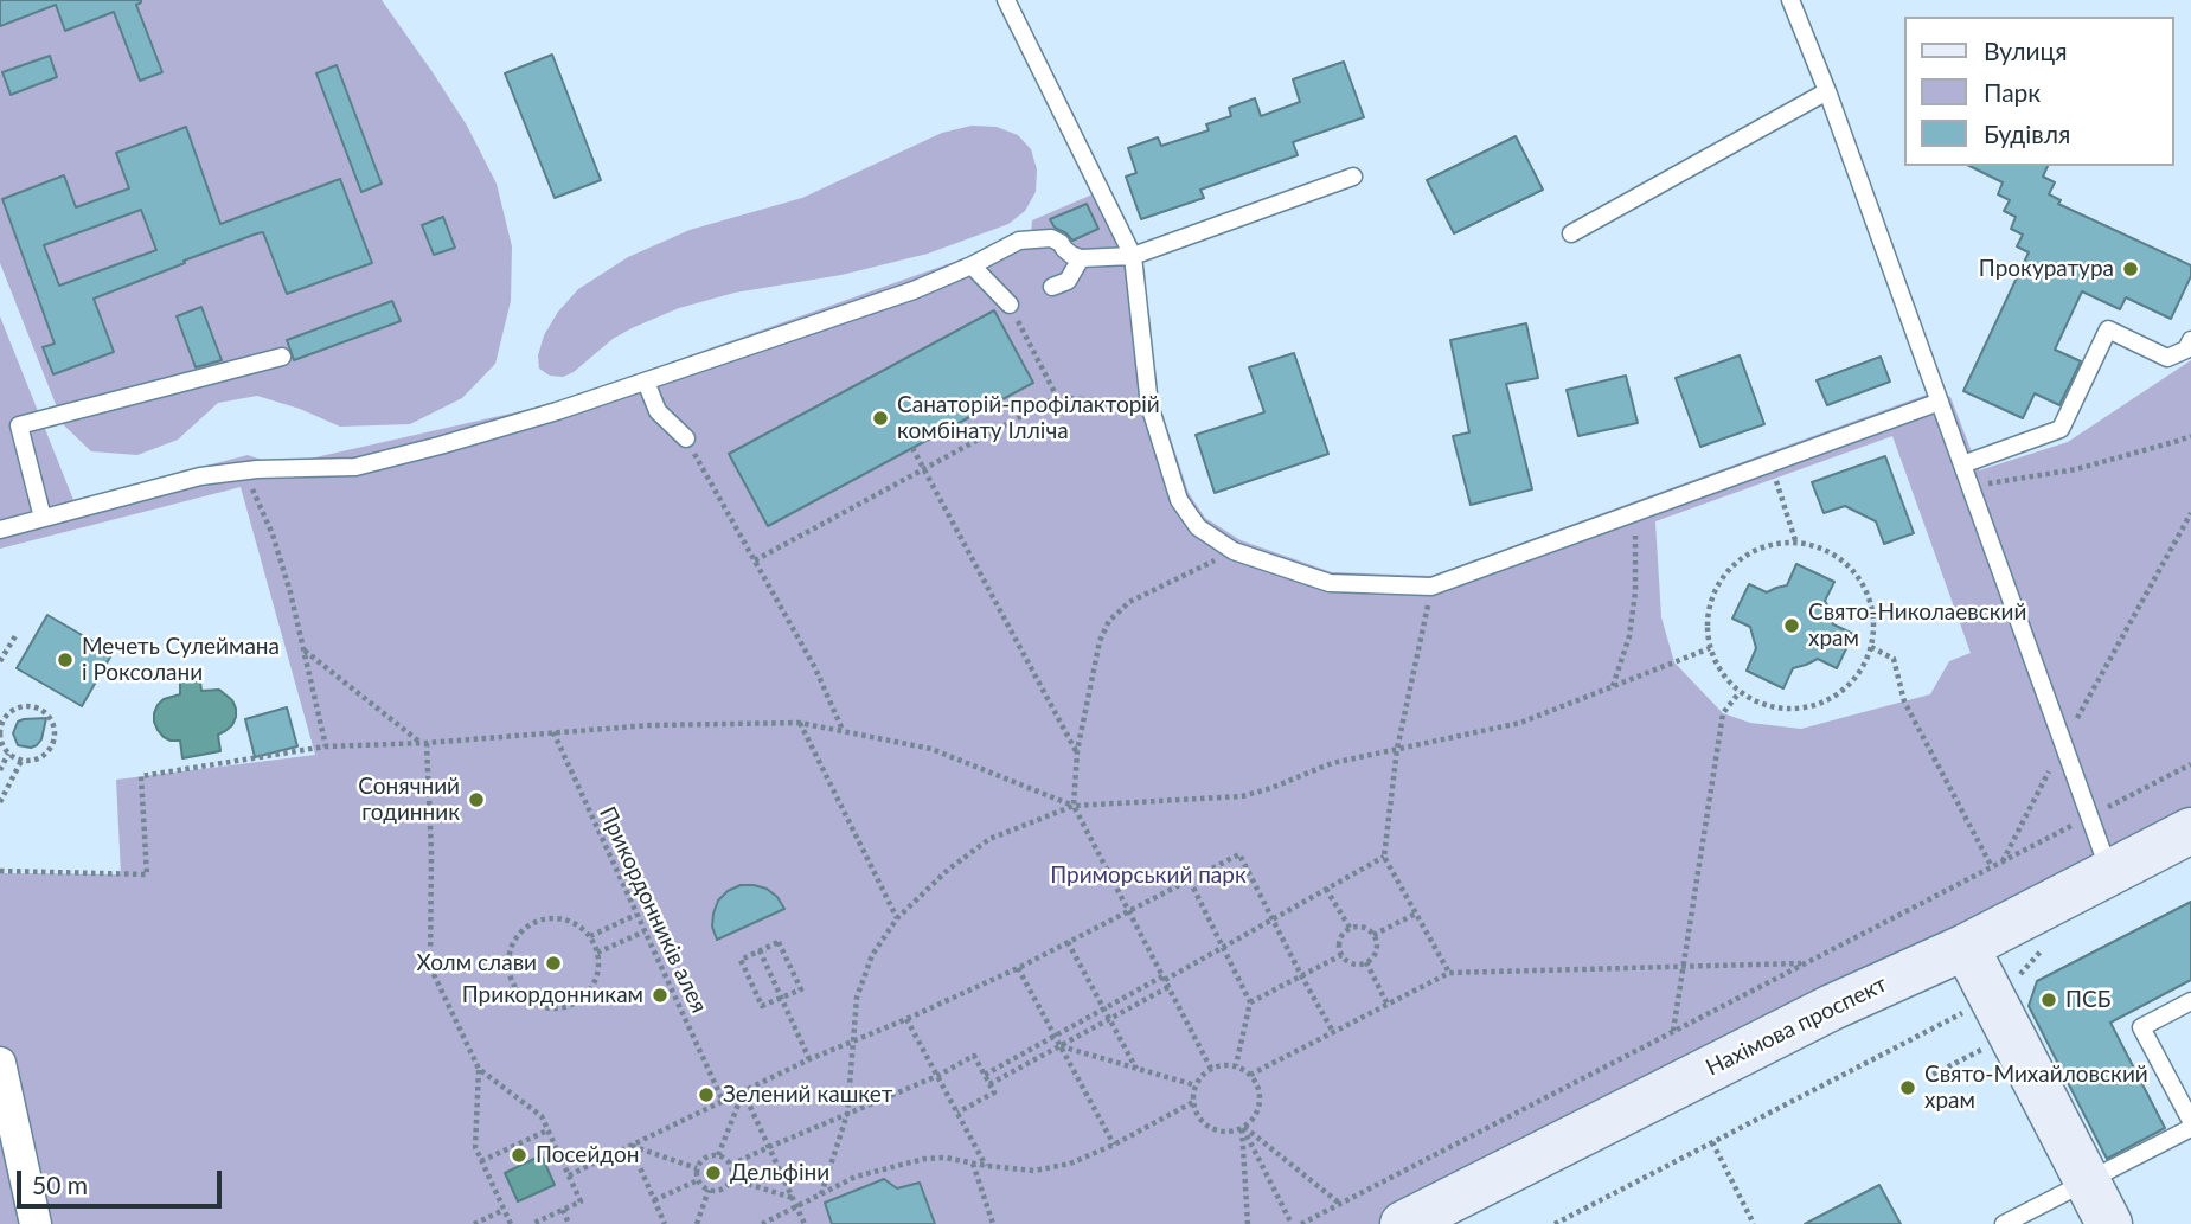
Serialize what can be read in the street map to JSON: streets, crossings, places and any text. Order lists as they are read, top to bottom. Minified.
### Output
{"streets":{"main road":["Нахімова проспект"],"path":["Прикордонників алея"]},"parks":["Приморський парк"],"places":["Прокуратура","Санаторій-профілакторій комбінату Ілліча","Свято-Николаевский храм","Мечеть Сулеймана і Роксолани","Сонячний годинник","Холм слави","Прикордонникам","ПСБ","Свято-Михайловский храм","Зелений кашкет","Посейдон","Дельфіни"],"legend":["Вулиця","Парк","Будівля"],"scale_bar":"50 m"}
